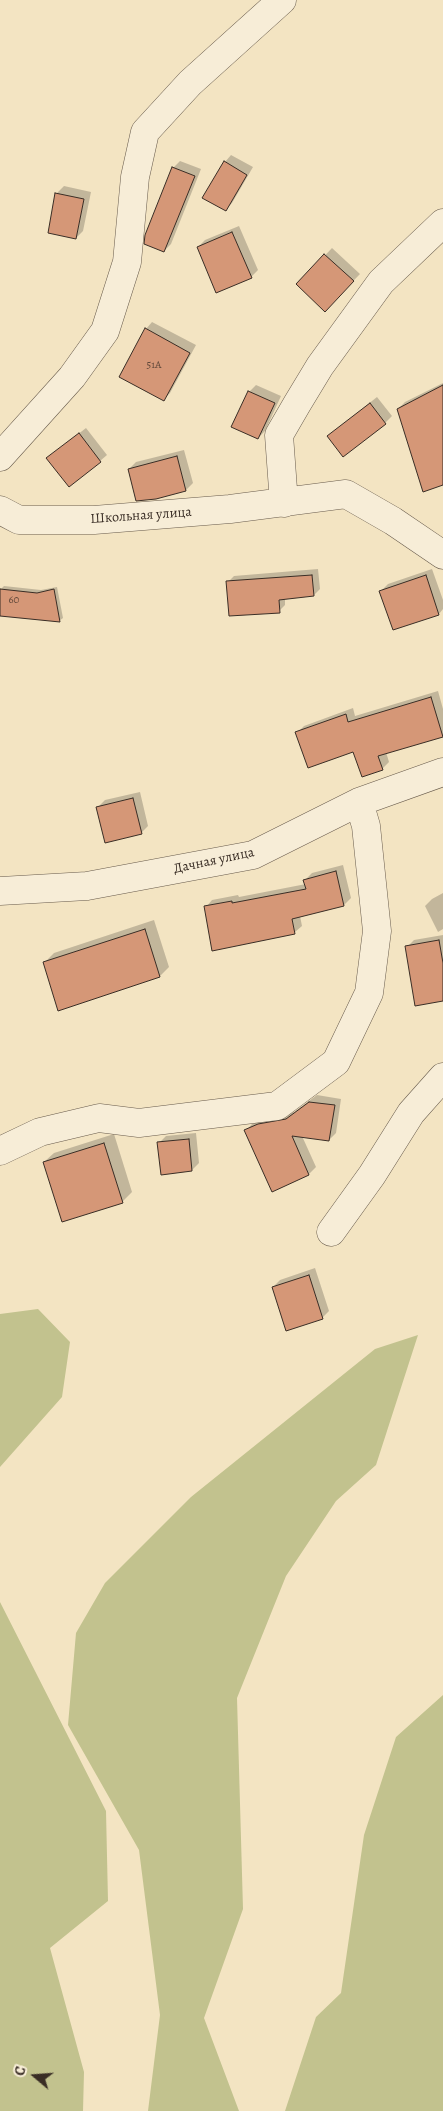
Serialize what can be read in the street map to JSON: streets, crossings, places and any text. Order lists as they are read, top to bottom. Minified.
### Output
{"streets":{"street":["Школьная улица","Дачная улица"]},"house_numbers":["51А","60"],"north":"left"}
